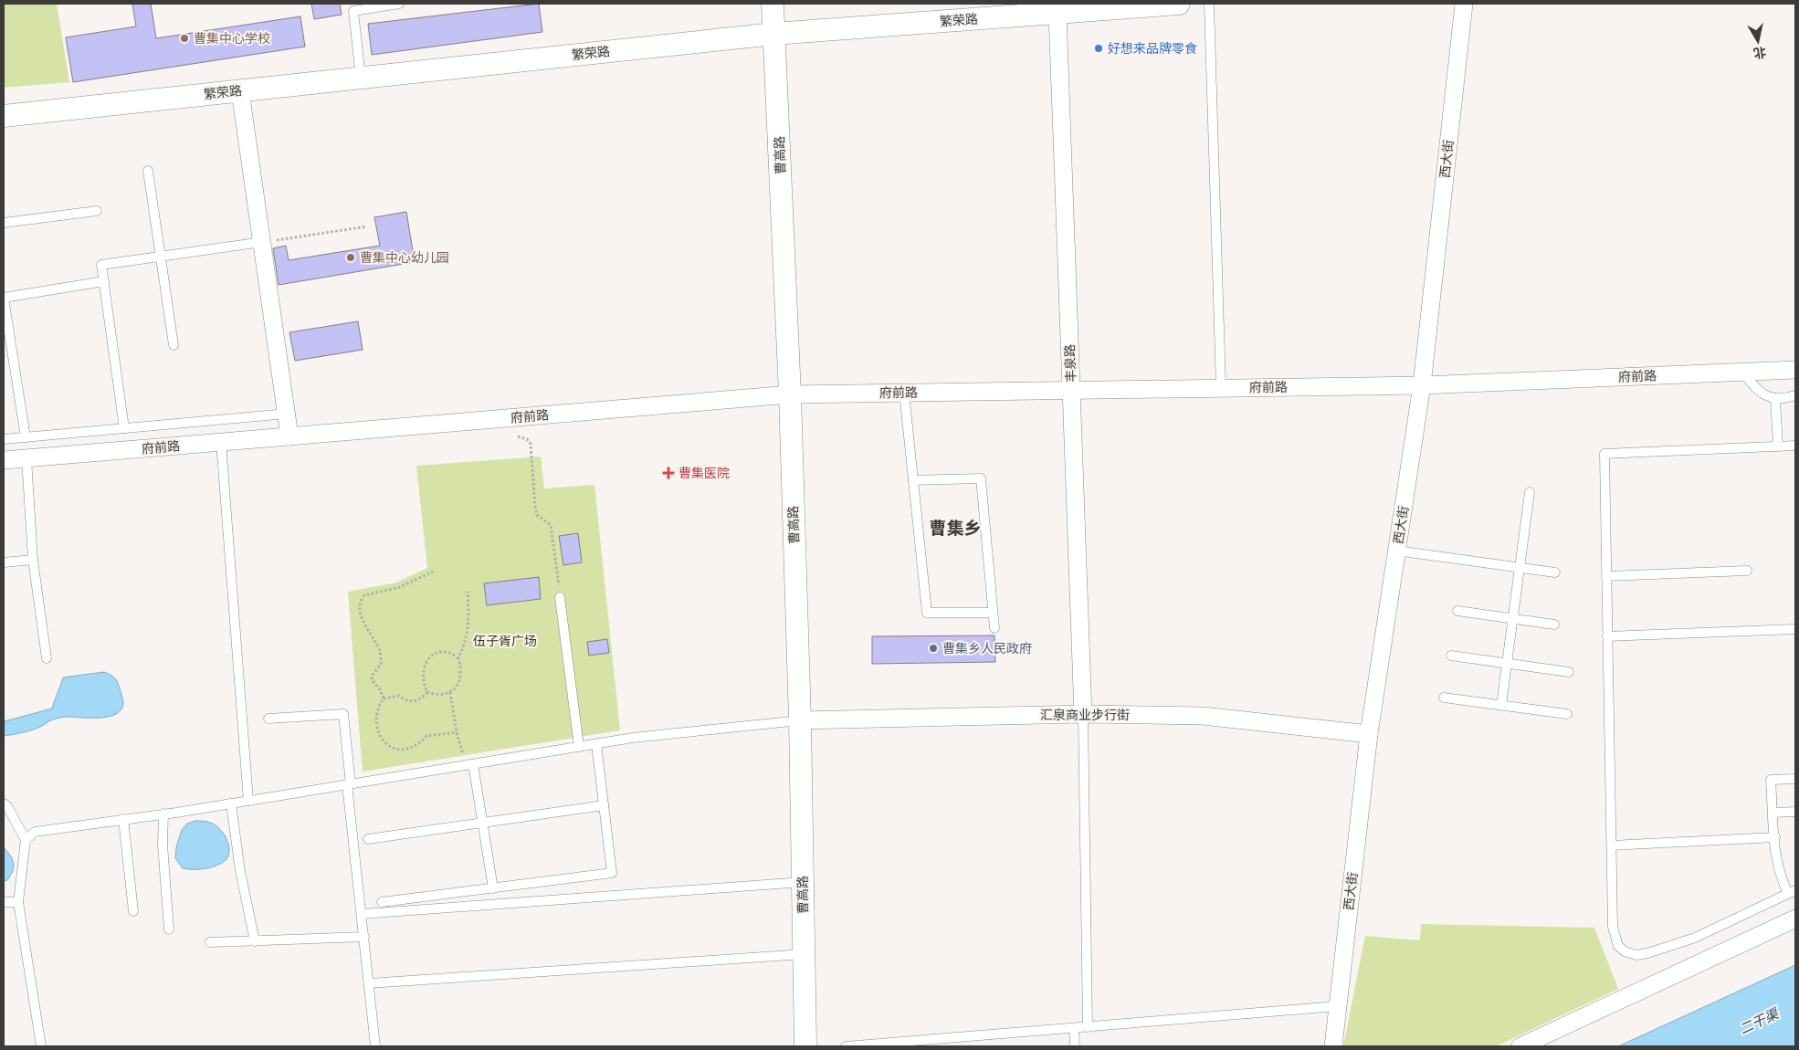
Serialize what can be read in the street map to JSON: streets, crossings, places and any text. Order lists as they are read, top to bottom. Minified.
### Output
{"streets":{"street":["繁荣路","曹高路","西大街","丰泉路","府前路","汇泉商业步行街"]},"crossings":[["繁荣路","曹高路"],["繁荣路","丰泉路"],["曹高路","府前路"],["曹高路","汇泉商业步行街"],["西大街","府前路"],["西大街","汇泉商业步行街"],["丰泉路","府前路"],["丰泉路","汇泉商业步行街"]],"districts":["曹集乡"],"water":["二干渠"],"parks":["伍子胥广场"],"places":{"other":["曹集中心学校","好想来品牌零食","曹集中心幼儿园","曹集乡人民政府"],"health":["曹集医院"]},"north":"bottom"}
